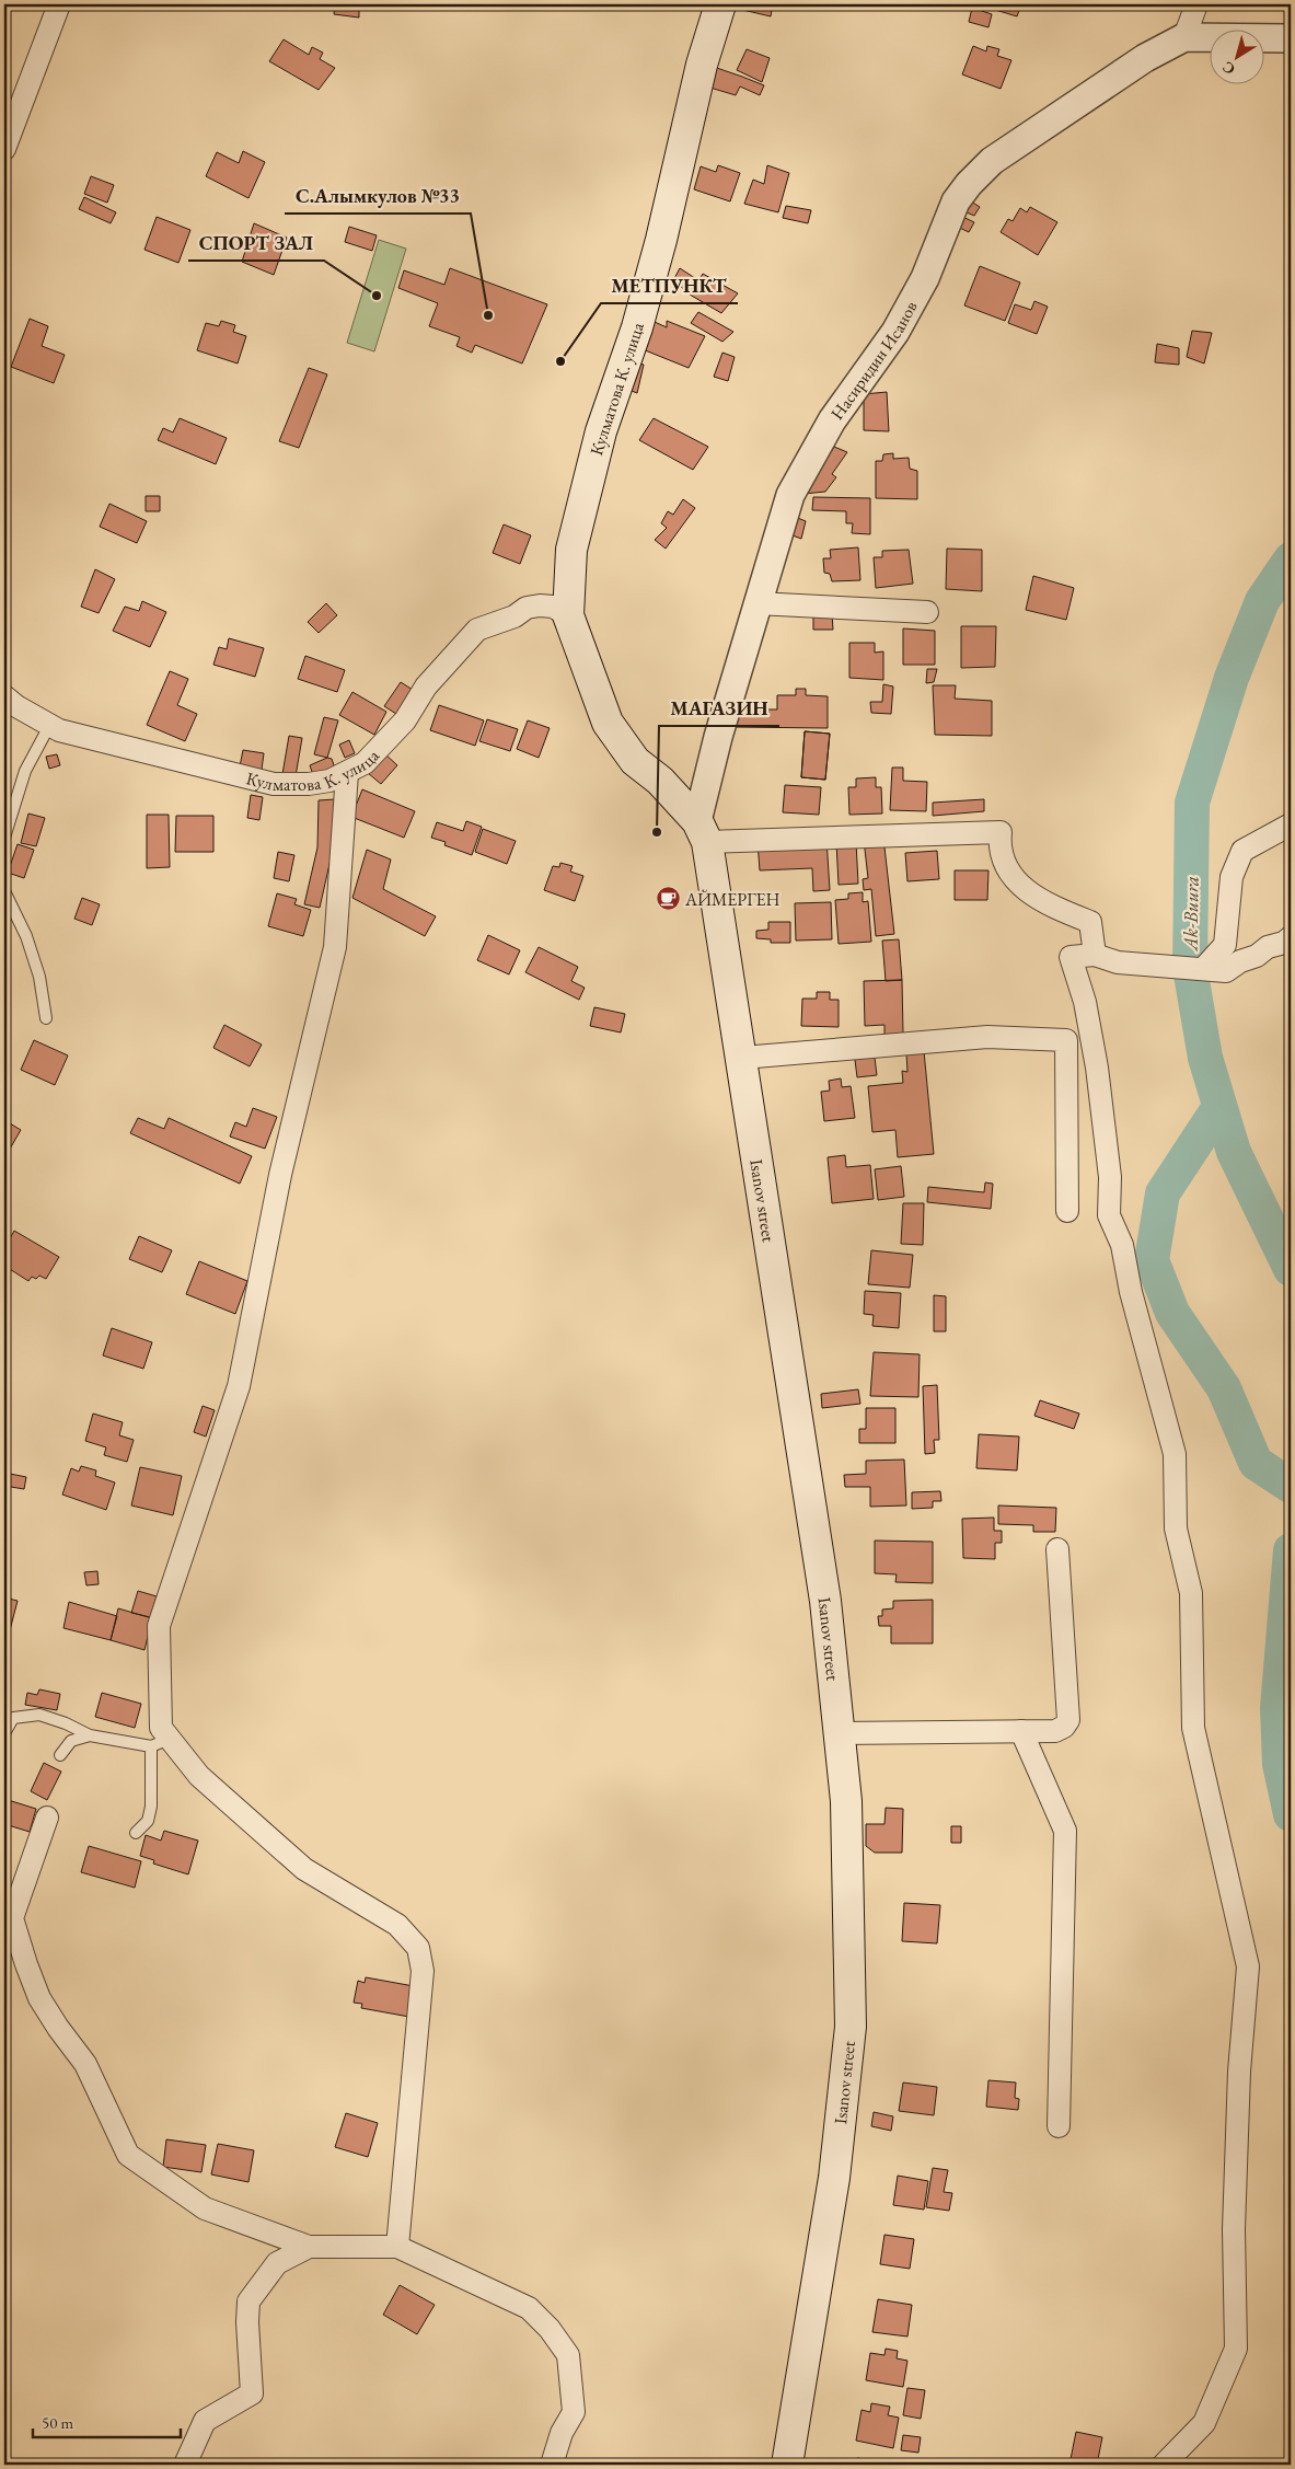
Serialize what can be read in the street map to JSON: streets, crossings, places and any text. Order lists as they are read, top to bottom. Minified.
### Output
{"streets":{"main road":["Кулматова К. улица","Isanov street"],"street":["Насиридин Исанов"]},"crossings":[["Насиридин Исанов","Кулматова К. улица"],["Насиридин Исанов","Isanov street"],["Кулматова К. улица","Isanov street"]],"water":["Ak-Buura"],"places":{"other":["СПОРТ ЗАЛ","С.Алымкулов №33","МЕТПУНКТ","МАГАЗИН"],"cafe":["АЙМЕРГЕН"]},"scale_bar":"50 m","north":"bottom left"}
